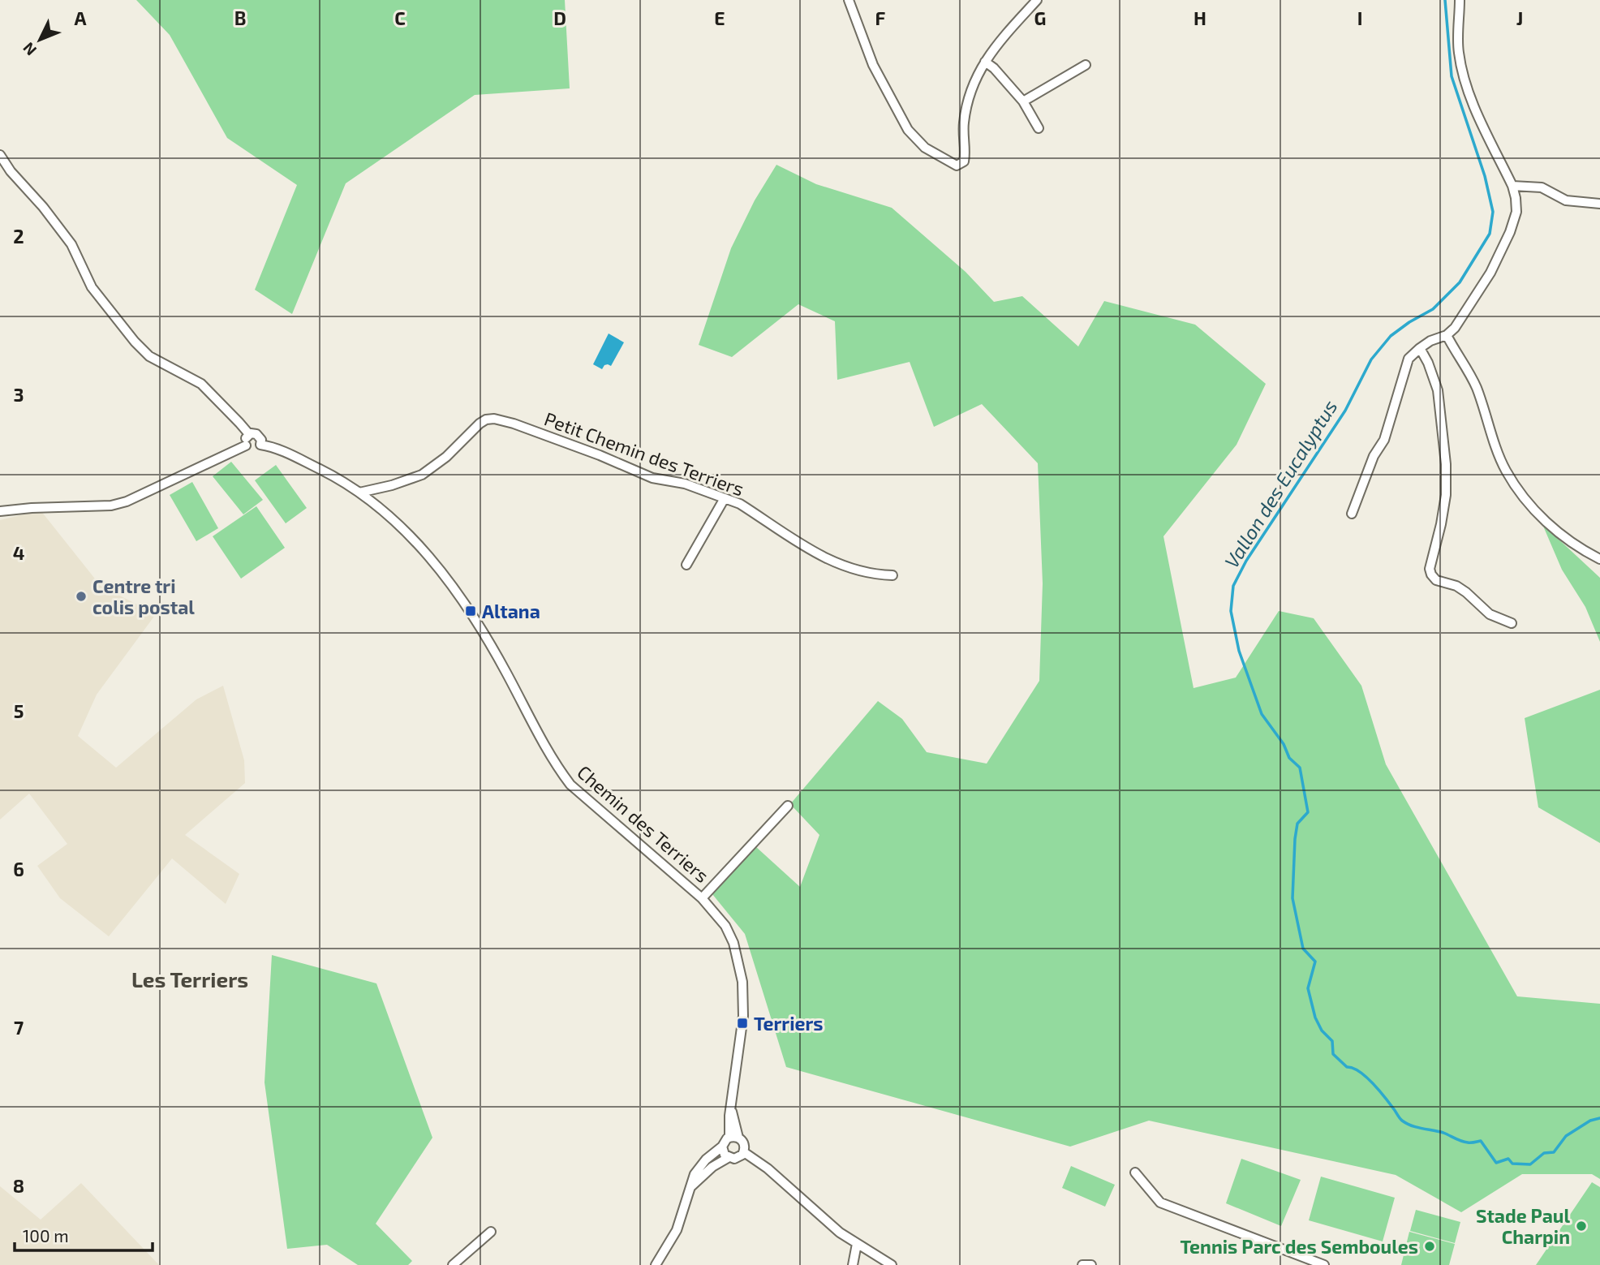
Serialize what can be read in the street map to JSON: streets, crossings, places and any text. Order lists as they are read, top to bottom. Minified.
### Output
{"streets":{"street":["Petit Chemin des Terriers","Chemin des Terriers"]},"crossings":[["Petit Chemin des Terriers","Chemin des Terriers"]],"districts":["Les Terriers"],"water":["Vallon des Eucalyptus"],"places":{"other":["Centre tri colis postal","Stade Paul Charpin","Tennis Parc des Semboules"],"transit":["Altana","Terriers"]},"scale_bar":"100 m","north":"bottom left","grid":{"columns":["A","B","C","D","E","F","G","H","I","J"],"rows":["2","3","4","5","6","7","8"]}}
